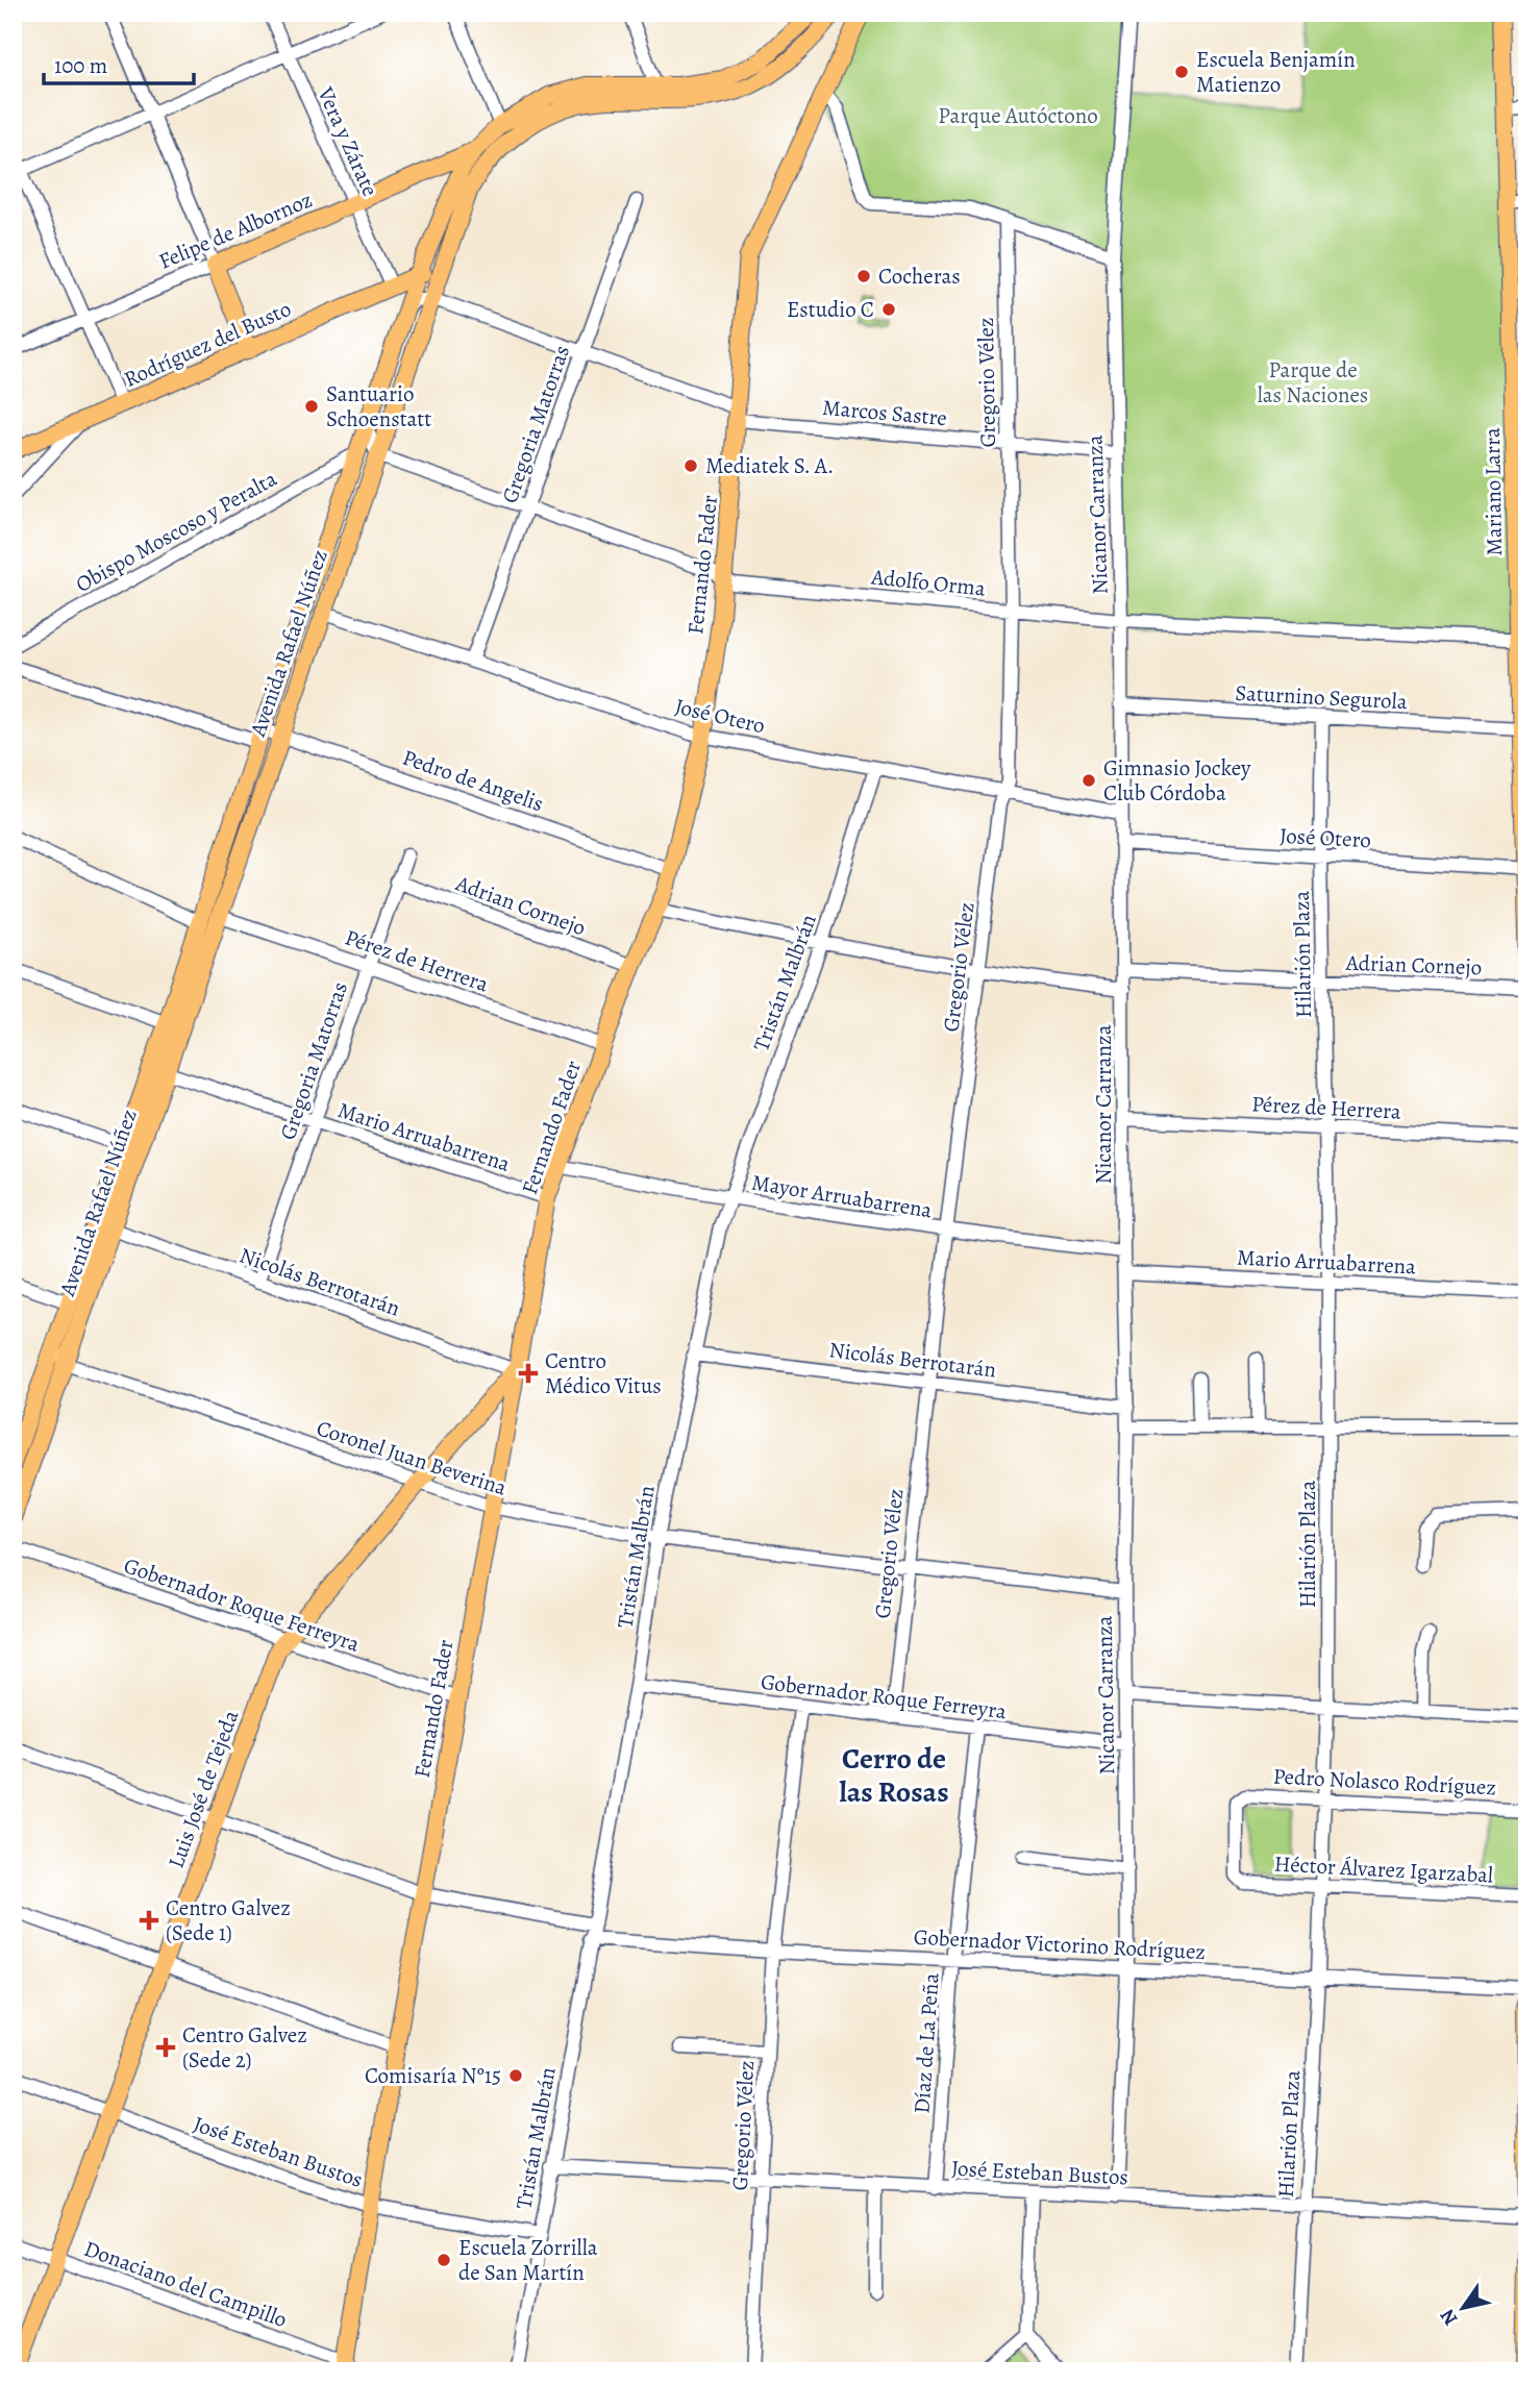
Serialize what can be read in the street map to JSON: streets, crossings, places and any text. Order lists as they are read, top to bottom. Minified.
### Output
{"streets":{"main road":["Felipe de Albornoz","Rodríguez del Busto","Mariano Larra","Fernando Fader","Avenida Rafael Núñez","Luis José de Tejeda"],"street":["Vera y Zárate","Gregorio Vélez","Marcos Sastre","Gregoria Matorras","Nicanor Carranza","Obispo Moscoso y Peralta","Adolfo Orma","Saturnino Segurola","José Otero","Pedro de Angelis","Adrian Cornejo","Hilarión Plaza","Pérez de Herrera","Tristán Malbrán","Mario Arruabarrena","Mayor Arruabarrena","Nicolás Berrotarán","Coronel Juan Beverina","Gobernador Roque Ferreyra","Pedro Nolasco Rodríguez","Héctor Álvarez Igarzabal","Gobernador Victorino Rodríguez","Díaz de La Peña","José Esteban Bustos","Donaciano del Campillo"]},"crossings":[["Vera y Zárate","Felipe de Albornoz"],["Vera y Zárate","Rodríguez del Busto"],["Felipe de Albornoz","Avenida Rafael Núñez"],["Rodríguez del Busto","Avenida Rafael Núñez"],["Gregorio Vélez","Marcos Sastre"],["Gregorio Vélez","Adolfo Orma"],["Gregorio Vélez","José Otero"],["Gregorio Vélez","Mayor Arruabarrena"],["Gregorio Vélez","Nicolás Berrotarán"],["Gregorio Vélez","Coronel Juan Beverina"],["Gregorio Vélez","Gobernador Roque Ferreyra"],["Gregorio Vélez","Gobernador Victorino Rodríguez"],["Gregorio Vélez","José Esteban Bustos"],["Marcos Sastre","Gregoria Matorras"],["Marcos Sastre","Nicanor Carranza"],["Marcos Sastre","Fernando Fader"],["Marcos Sastre","Avenida Rafael Núñez"],["Gregoria Matorras","Adolfo Orma"],["Gregoria Matorras","José Otero"],["Gregoria Matorras","Adrian Cornejo"],["Gregoria Matorras","Pérez de Herrera"],["Gregoria Matorras","Mario Arruabarrena"],["Gregoria Matorras","Nicolás Berrotarán"],["Mariano Larra","Adolfo Orma"],["Mariano Larra","Saturnino Segurola"],["Mariano Larra","José Otero"],["Nicanor Carranza","Adolfo Orma"],["Nicanor Carranza","Saturnino Segurola"],["Nicanor Carranza","José Otero"],["Nicanor Carranza","Adrian Cornejo"],["Nicanor Carranza","Pérez de Herrera"],["Nicanor Carranza","Mario Arruabarrena"],["Nicanor Carranza","Mayor Arruabarrena"],["Nicanor Carranza","Nicolás Berrotarán"],["Nicanor Carranza","Coronel Juan Beverina"],["Nicanor Carranza","Gobernador Roque Ferreyra"],["Nicanor Carranza","Gobernador Victorino Rodríguez"],["Nicanor Carranza","José Esteban Bustos"],["Obispo Moscoso y Peralta","Avenida Rafael Núñez"],["Fernando Fader","Adolfo Orma"],["Fernando Fader","José Otero"],["Fernando Fader","Pedro de Angelis"],["Fernando Fader","Adrian Cornejo"],["Fernando Fader","Pérez de Herrera"],["Fernando Fader","Mario Arruabarrena"],["Fernando Fader","Mayor Arruabarrena"],["Fernando Fader","Nicolás Berrotarán"],["Fernando Fader","Coronel Juan Beverina"],["Fernando Fader","Gobernador Roque Ferreyra"],["Fernando Fader","Luis José de Tejeda"],["Fernando Fader","José Esteban Bustos"],["Fernando Fader","Donaciano del Campillo"],["Adolfo Orma","Avenida Rafael Núñez"],["Avenida Rafael Núñez","José Otero"],["Avenida Rafael Núñez","Pedro de Angelis"],["Avenida Rafael Núñez","Pérez de Herrera"],["Avenida Rafael Núñez","Mario Arruabarrena"],["Avenida Rafael Núñez","Nicolás Berrotarán"],["Avenida Rafael Núñez","Coronel Juan Beverina"],["Saturnino Segurola","Hilarión Plaza"],["José Otero","Hilarión Plaza"],["José Otero","Tristán Malbrán"],["Adrian Cornejo","Hilarión Plaza"],["Hilarión Plaza","Pérez de Herrera"],["Hilarión Plaza","Mario Arruabarrena"],["Hilarión Plaza","Pedro Nolasco Rodríguez"],["Hilarión Plaza","Héctor Álvarez Igarzabal"],["Hilarión Plaza","Gobernador Victorino Rodríguez"],["Hilarión Plaza","José Esteban Bustos"],["Tristán Malbrán","Mayor Arruabarrena"],["Tristán Malbrán","Nicolás Berrotarán"],["Tristán Malbrán","Coronel Juan Beverina"],["Tristán Malbrán","Gobernador Roque Ferreyra"],["Tristán Malbrán","Gobernador Victorino Rodríguez"],["Tristán Malbrán","José Esteban Bustos"],["Nicolás Berrotarán","Luis José de Tejeda"],["Coronel Juan Beverina","Luis José de Tejeda"],["Gobernador Roque Ferreyra","Luis José de Tejeda"],["Gobernador Roque Ferreyra","Díaz de La Peña"],["Pedro Nolasco Rodríguez","Héctor Álvarez Igarzabal"],["Luis José de Tejeda","José Esteban Bustos"],["Luis José de Tejeda","Donaciano del Campillo"],["Gobernador Victorino Rodríguez","Díaz de La Peña"],["Díaz de La Peña","José Esteban Bustos"]],"districts":["Cerro de las Rosas"],"parks":["Parque Autóctono","Parque de las Naciones"],"places":{"other":["Escuela Benjamín Matienzo","Cocheras","Estudio C","Santuario Schoenstatt","Mediatek S. A.","Gimnasio Jockey Club Córdoba","Comisaría Nº15","Escuela Zorrilla de San Martín"],"health":["Centro Médico Vitus","Centro Galvez (Sede 1)","Centro Galvez (Sede 2)"]},"scale_bar":"100 m","north":"bottom left"}
